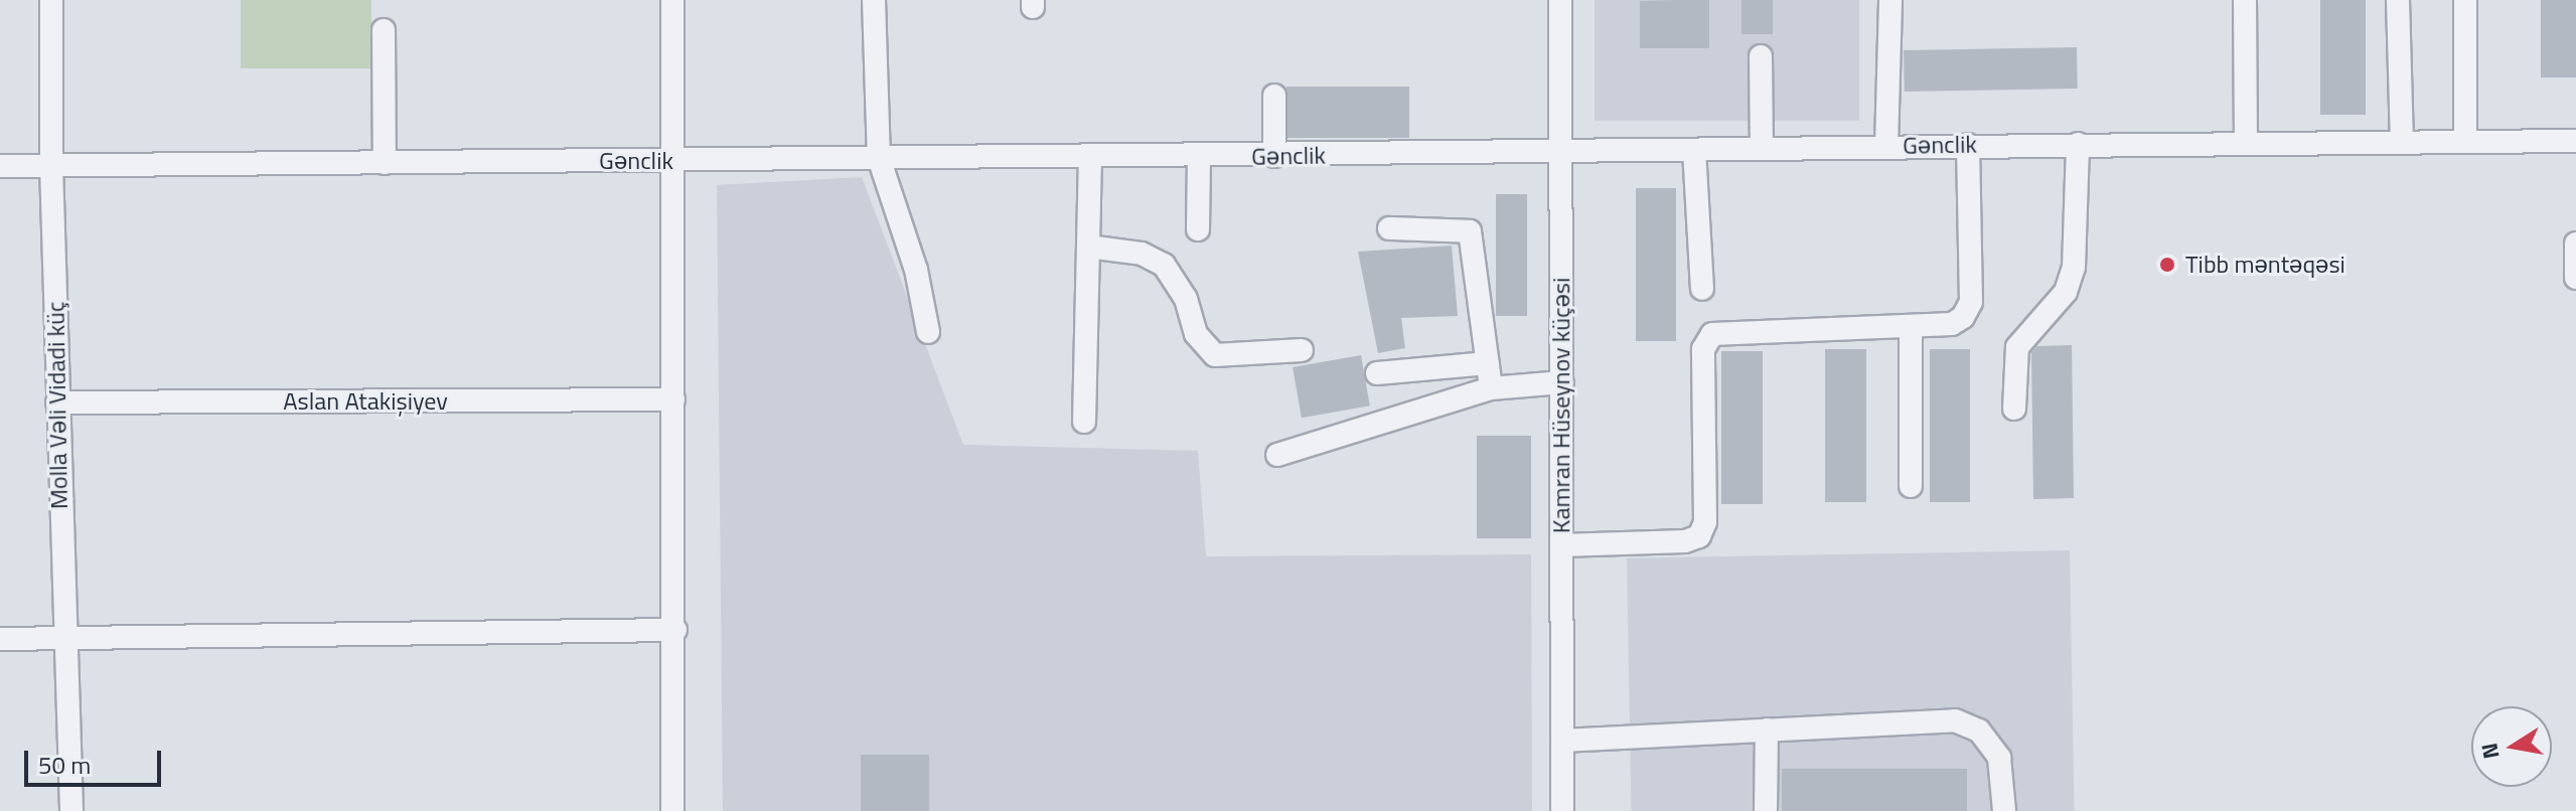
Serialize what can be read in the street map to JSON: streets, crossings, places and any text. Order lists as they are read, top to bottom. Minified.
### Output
{"streets":{"street":["Gənclik","Aslan Atakişiyev","Molla Vəli Vidadi küç","Kamran Hüseynov küçəsi"]},"crossings":[["Gənclik","Molla Vəli Vidadi küç"],["Gənclik","Kamran Hüseynov küçəsi"],["Aslan Atakişiyev","Molla Vəli Vidadi küç"]],"places":["Tibb məntəqəsi"],"scale_bar":"50 m","north":"left"}
